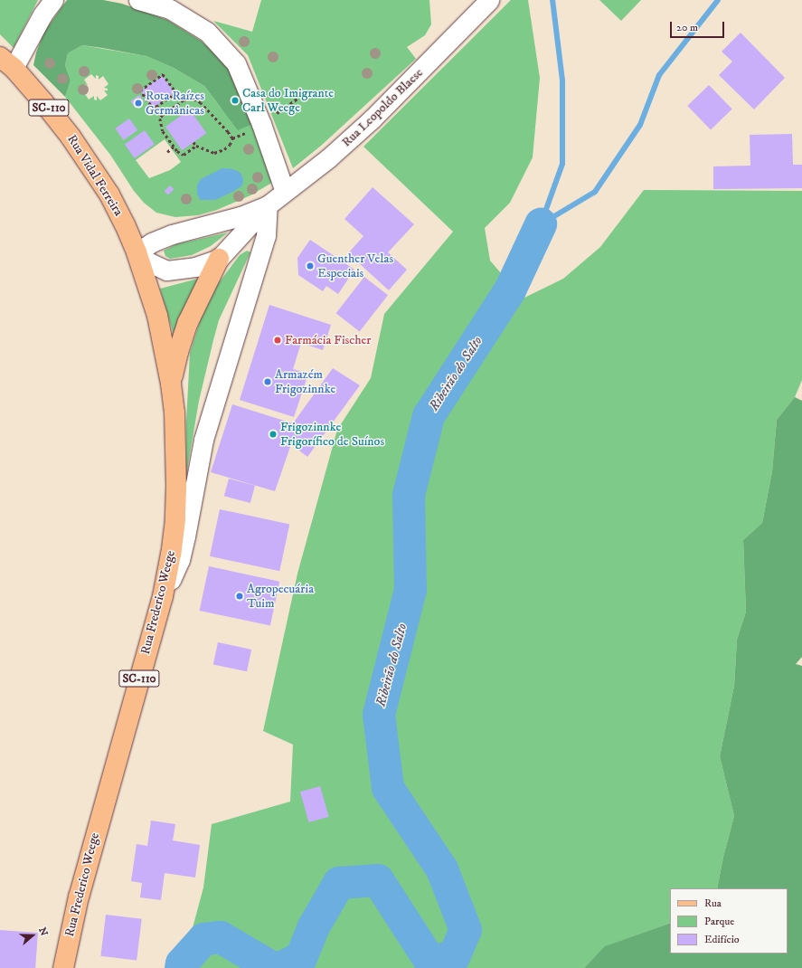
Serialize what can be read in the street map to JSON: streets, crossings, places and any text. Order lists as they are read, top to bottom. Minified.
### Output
{"streets":{"main road":["SC-110","Rua Vidal Ferreira","Rua Frederico Weege"],"street":["Rua Leopoldo Blaese"]},"crossings":[["Rua Leopoldo Blaese","Rua Vidal Ferreira"],["Rua Leopoldo Blaese","Rua Frederico Weege"],["Rua Vidal Ferreira","Rua Frederico Weege"]],"water":["Ribeirão do Salto"],"places":["Casa do Imigrante Carl Weege","Rota Raízes Germânicas","Guenther Velas Especiais","Farmácia Fischer","Armazém Frigozinnke","Frigozinnke Frigorífico de Suínos","Agropecuária Tuim"],"legend":["Rua","Parque","Edifício"],"scale_bar":"20 m","north":"right"}
